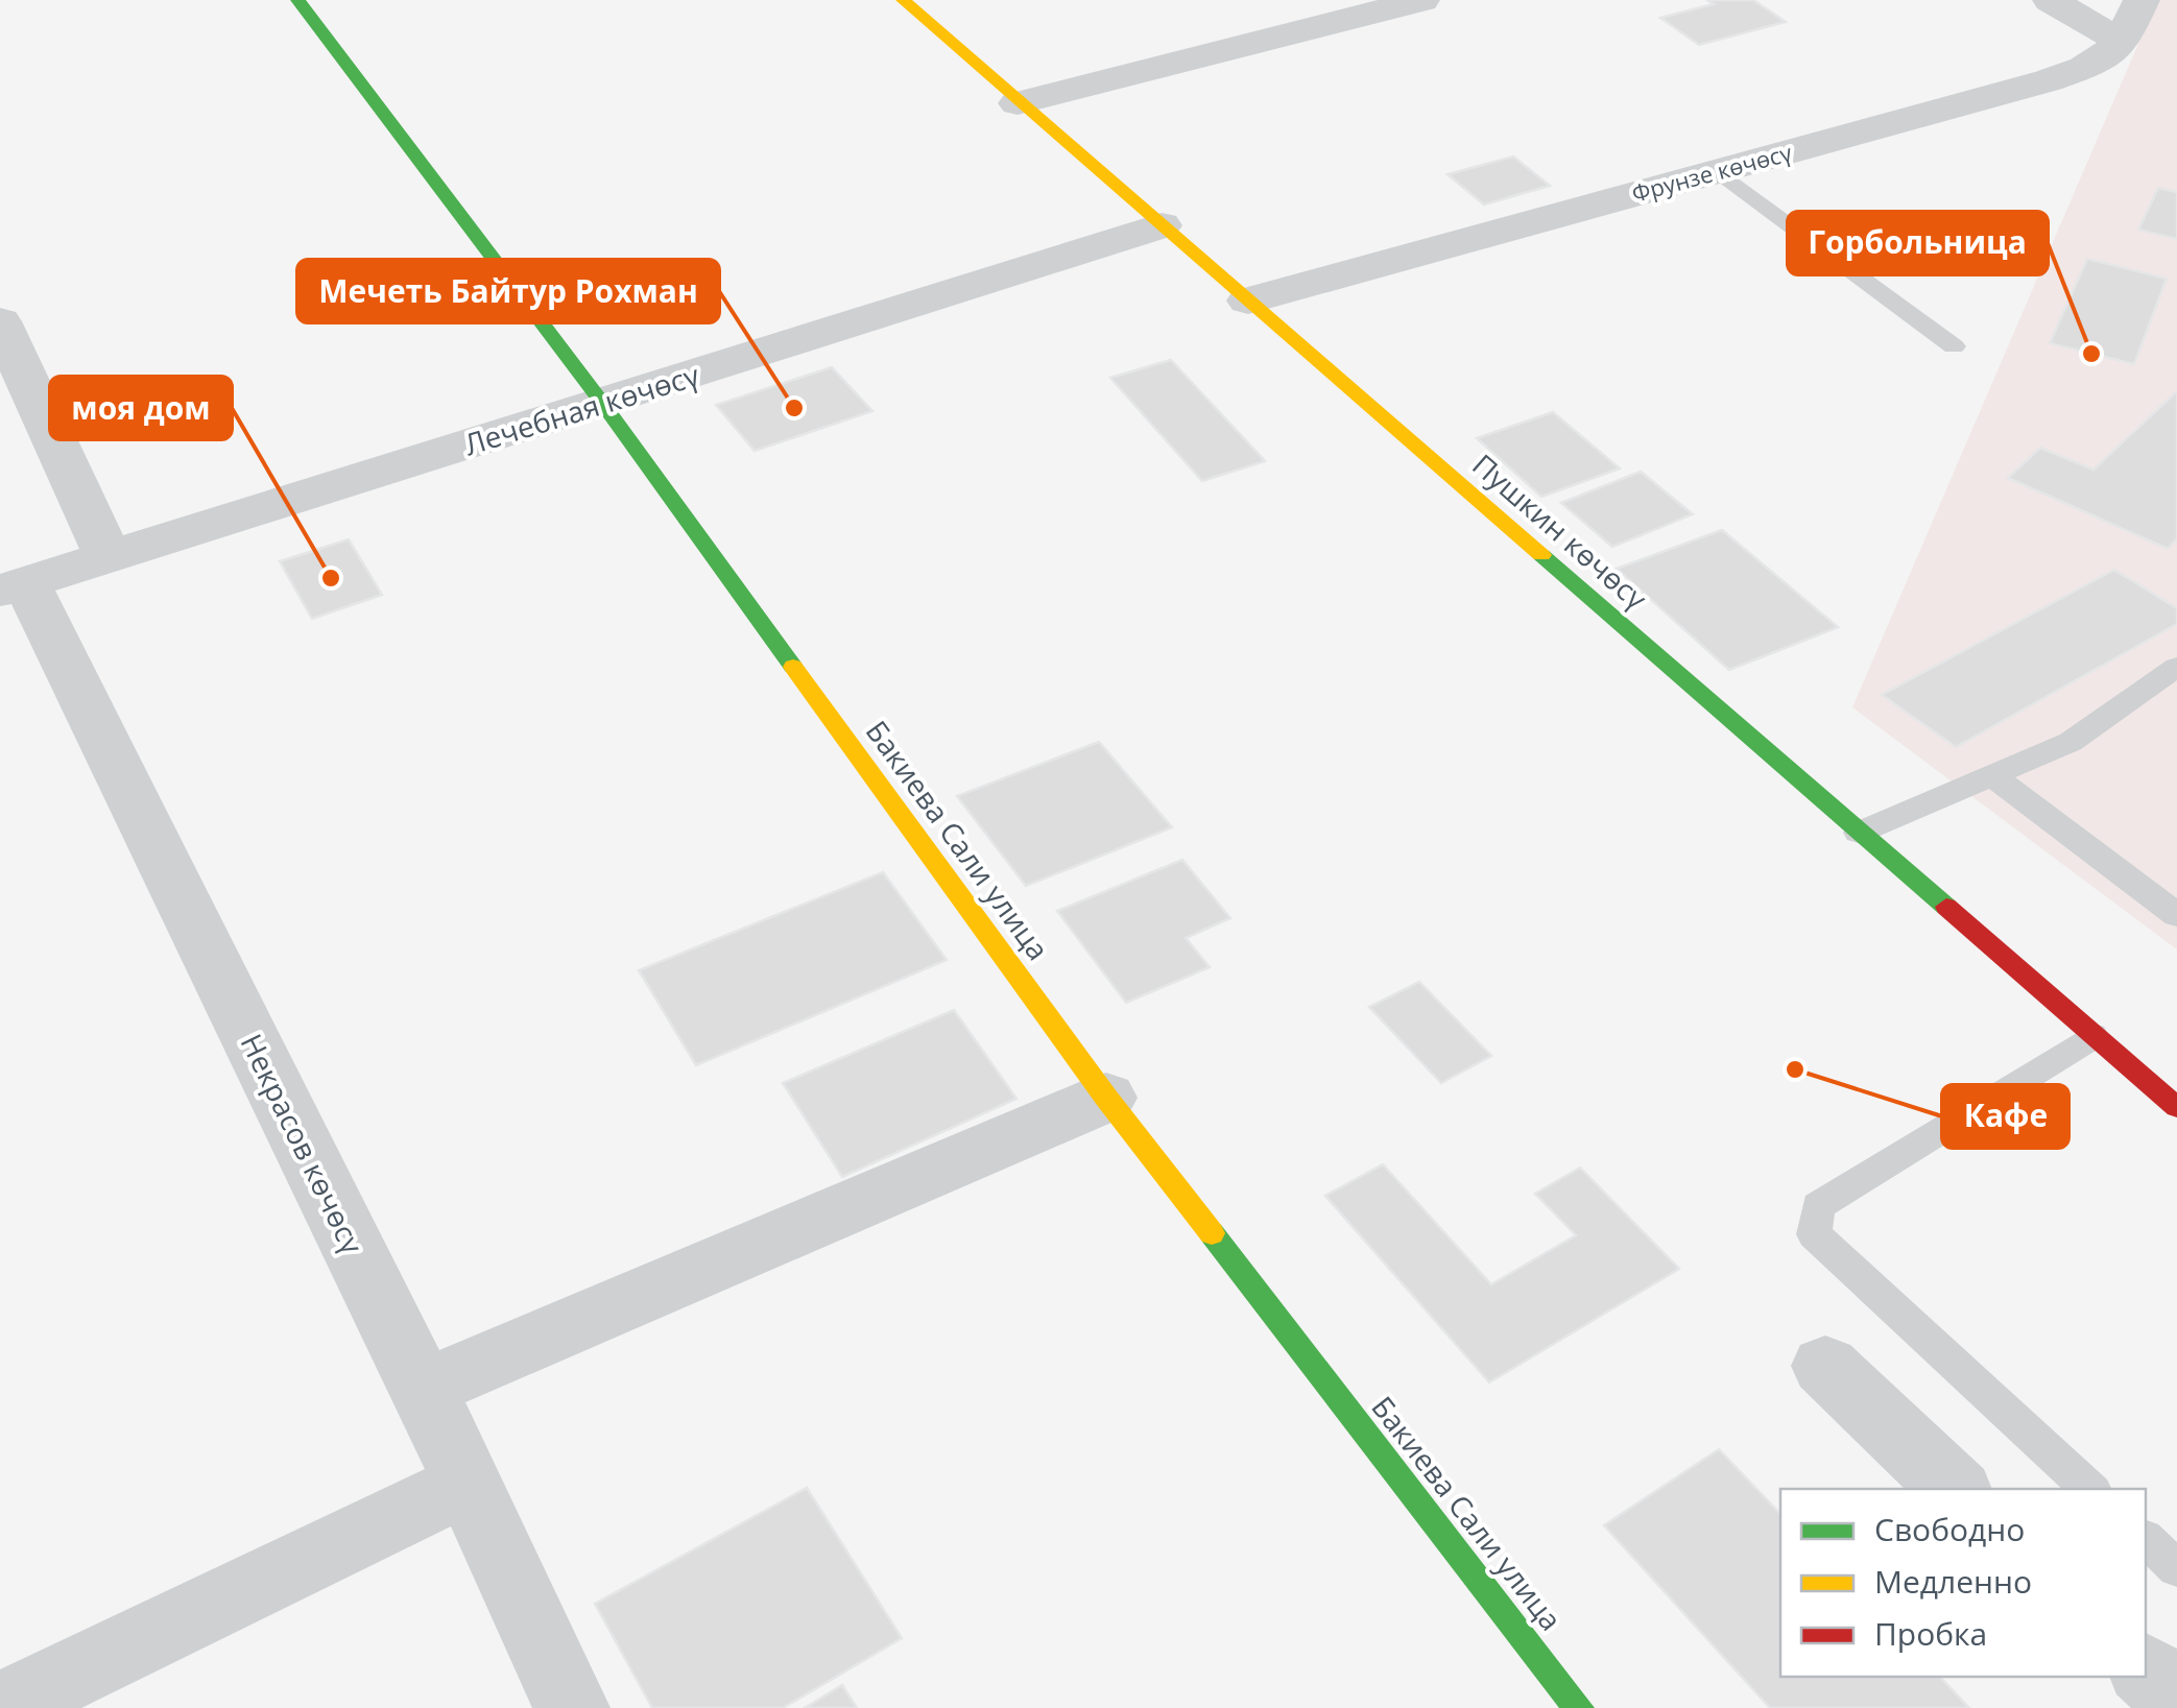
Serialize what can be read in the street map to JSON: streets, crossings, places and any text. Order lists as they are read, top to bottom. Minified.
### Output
{"streets":{"main road":["Пушкин көчөсү","Бакиева Сали улица"],"street":["Фрунзе көчөсү","Лечебная көчөсү","Некрасов көчөсү"]},"crossings":[["Фрунзе көчөсү","Пушкин көчөсү"],["Лечебная көчөсү","Пушкин көчөсү"],["Лечебная көчөсү","Бакиева Сали улица"],["Лечебная көчөсү","Некрасов көчөсү"]],"places":["Горбольница","Мечеть Байтур Рохман","моя дом","Кафе"],"legend":["Свободно","Медленно","Пробка"]}
